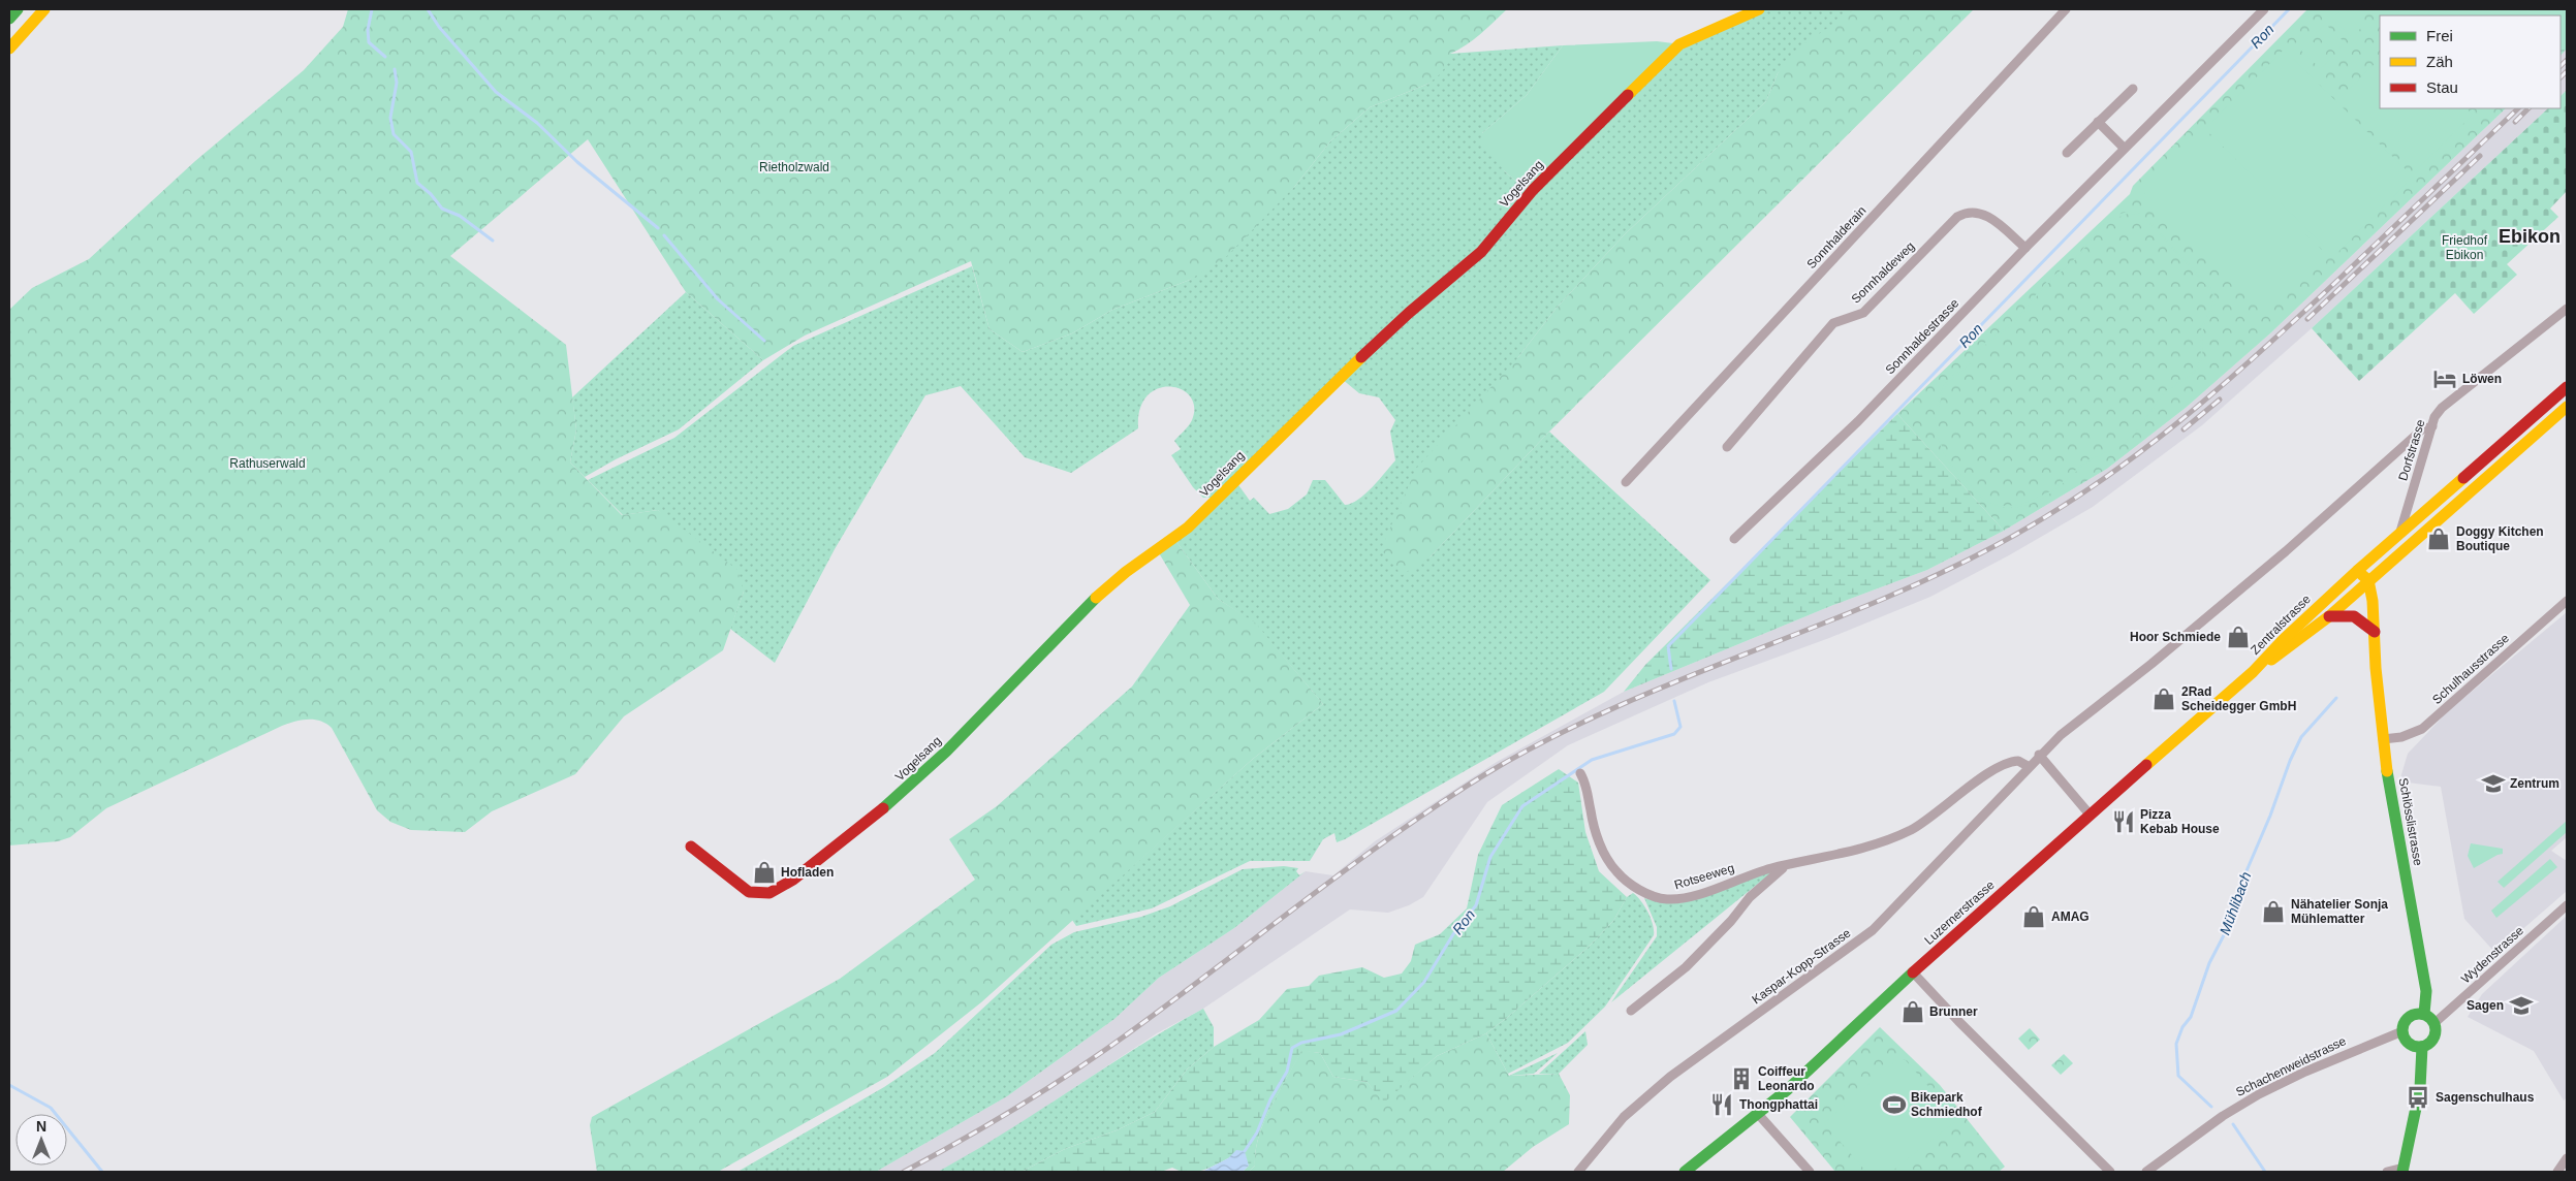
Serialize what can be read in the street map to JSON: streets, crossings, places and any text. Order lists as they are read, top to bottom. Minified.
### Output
{"streets":{"main road":["Vogelsang","Zentralstrasse","Schlösslistrasse","Luzernerstrasse"],"street":["Sonnhalderain","Sonnhaldeweg","Sonnhaldestrasse","Dorfstrasse","Schulhausstrasse","Rotseeweg","Wydenstrasse","Kaspar-Kopp-Strasse","Schachenweidstrasse"]},"crossings":[["Sonnhaldeweg","Sonnhaldestrasse"],["Dorfstrasse","Zentralstrasse"],["Dorfstrasse","Kaspar-Kopp-Strasse"],["Zentralstrasse","Schlösslistrasse"],["Zentralstrasse","Luzernerstrasse"],["Schulhausstrasse","Schlösslistrasse"],["Schlösslistrasse","Wydenstrasse"],["Schlösslistrasse","Schachenweidstrasse"],["Rotseeweg","Kaspar-Kopp-Strasse"],["Wydenstrasse","Schachenweidstrasse"]],"districts":["Ebikon"],"water":["Ron","Mühlibach"],"parks":["Rietholzwald","Friedhof Ebikon","Rathuserwald"],"places":{"hotel":["Löwen"],"shop":["Doggy Kitchen Boutique","Hoor Schmiede","2Rad Scheidegger GmbH","Hofladen","Nähatelier Sonja Mühlematter","AMAG","Brunner"],"school or university":["Zentrum","Sagen"],"restaurant":["Pizza Kebab House","Thongphattai"],"building":["Coiffeur Leonardo"],"bus stop":["Sagenschulhaus"],"sports":["Bikepark Schmiedhof"]},"legend":["Frei","Zäh","Stau"],"north":"top"}
